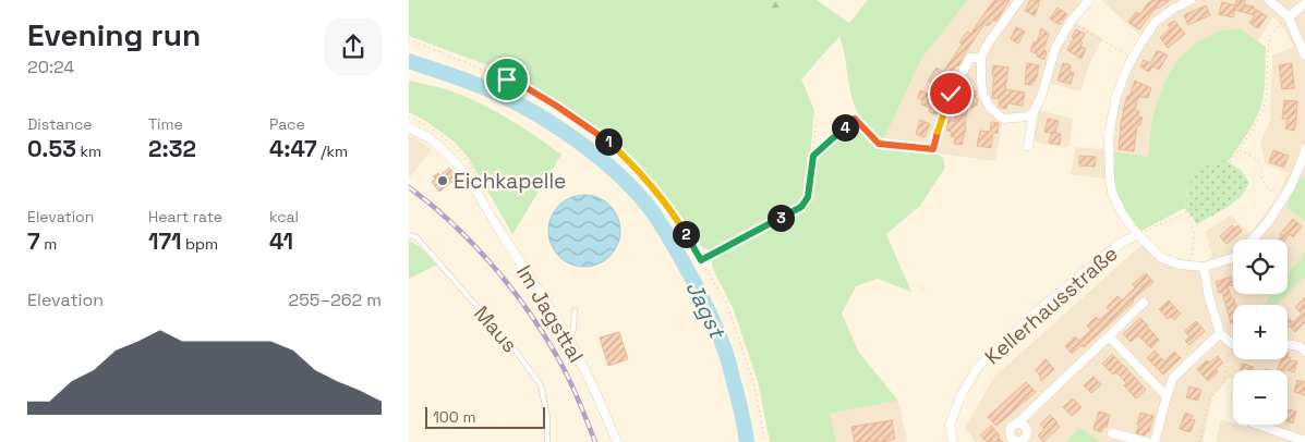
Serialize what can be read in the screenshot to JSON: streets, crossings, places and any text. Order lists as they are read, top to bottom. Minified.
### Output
{"streets":{"street":["Kellerhausstraße","Im Jagsttal"],"lane":["Maus"]},"water":["Jagst"],"places":["Eichkapelle"],"scale_bar":"100 m","page":{"heading":["Evening run","20:24"],"stats":[["Distance","0.53 km"],["Time","2:32"],["Pace","4:47 /km"],["Elevation","7 m"],["Heart rate","171 bpm"],["kcal","41"]],"pins":["4","1","3","2"],"map_buttons":["+","−"],"chart":["Elevation","255–262 m"],"scale":"100 m"}}
